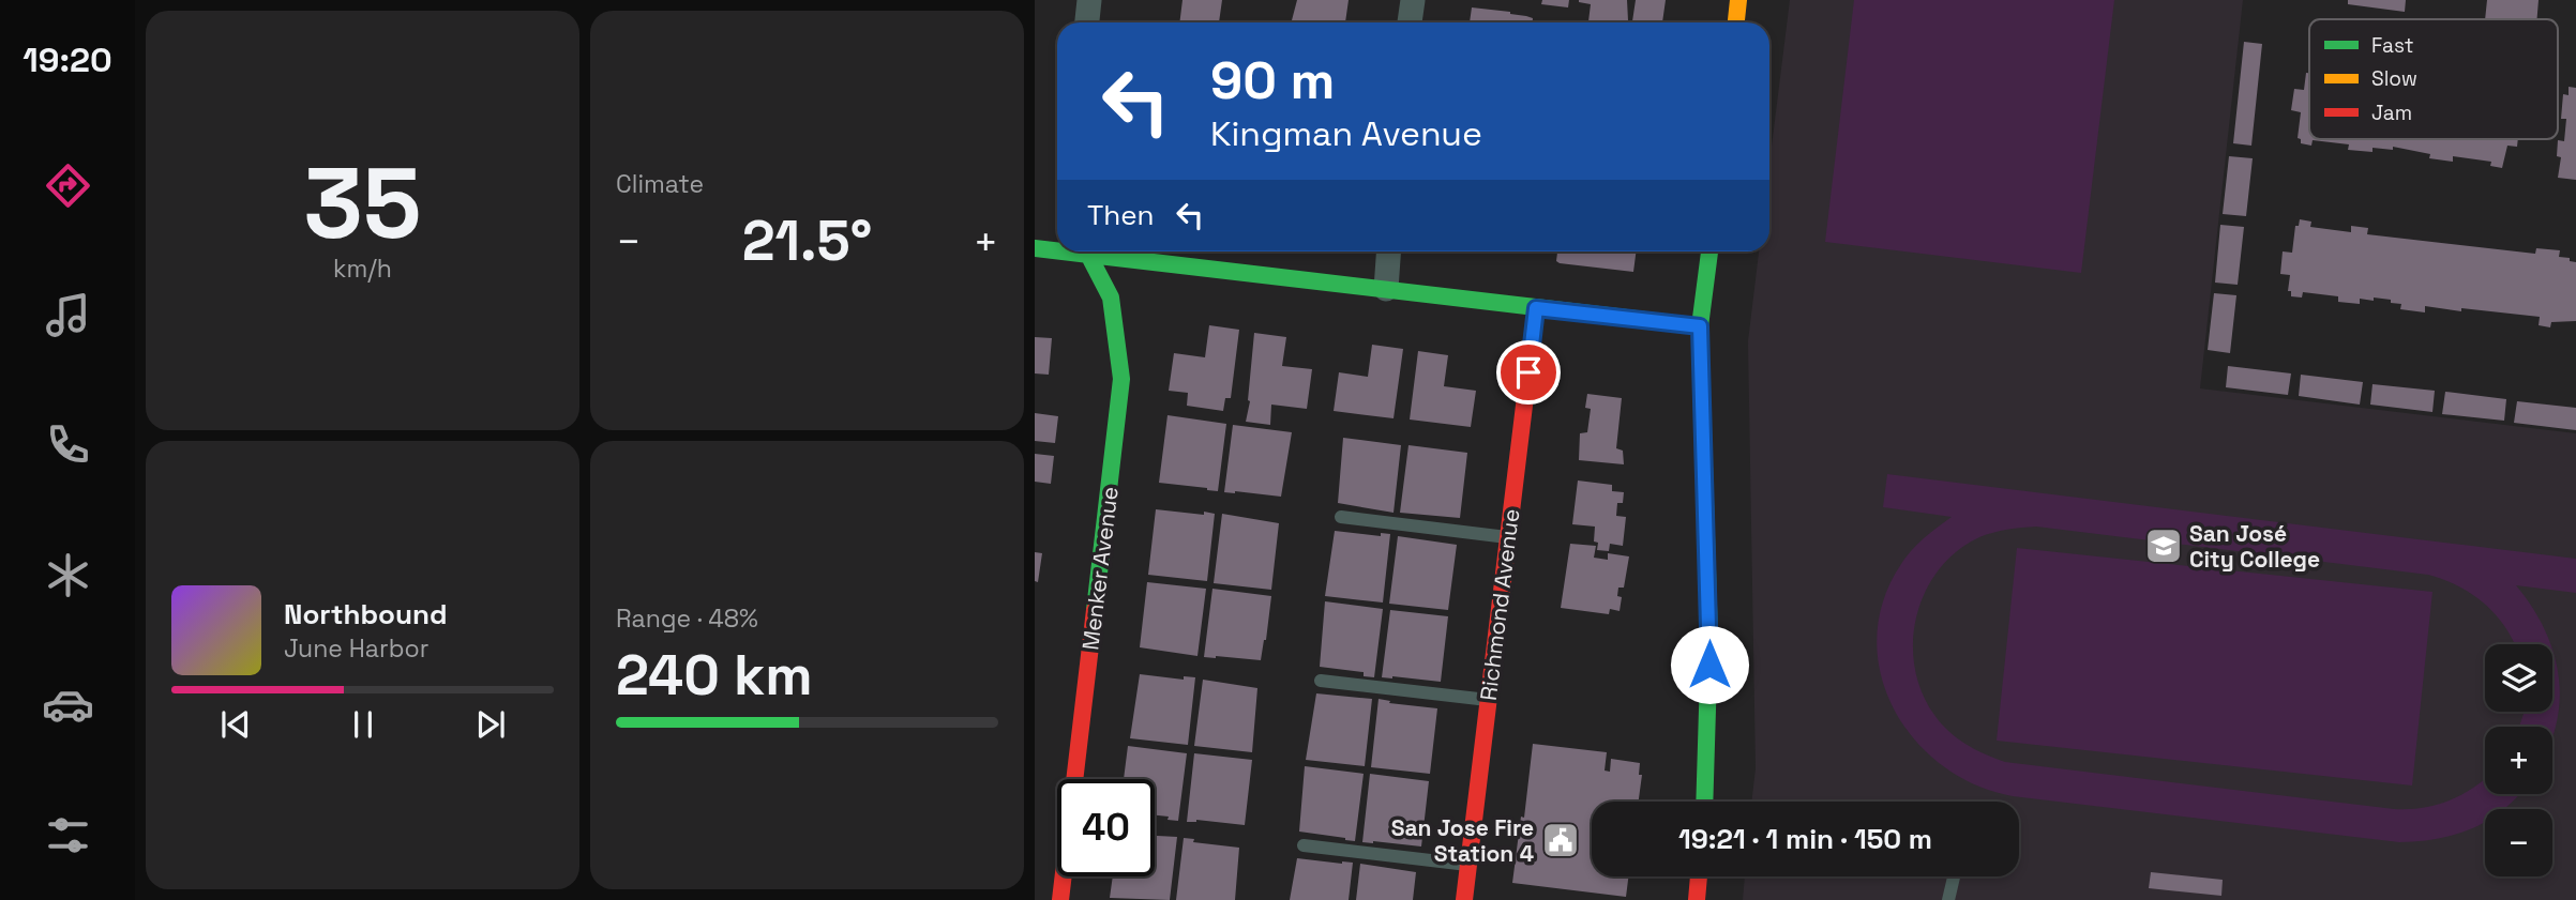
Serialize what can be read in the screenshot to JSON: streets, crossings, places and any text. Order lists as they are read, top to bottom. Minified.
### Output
{"streets":{"street":["Menker Avenue","Richmond Avenue"]},"places":{"school or university":["San José City College"],"public building":["San Jose Fire Station 4"]},"legend":["Fast","Slow","Jam"],"page":{"tabs":"19:20","tile":[["35","km/h"],"Climate",["Range · 48%","240 km"]],"turn":["90 m","Kingman Avenue"],"then":"Then","heat":["−","21.5°","+"],"song":["Northbound","June Harbor"],"map_buttons":["+","−"],"limit":"40","trip":"19:21 · 1 min · 150 m"}}
